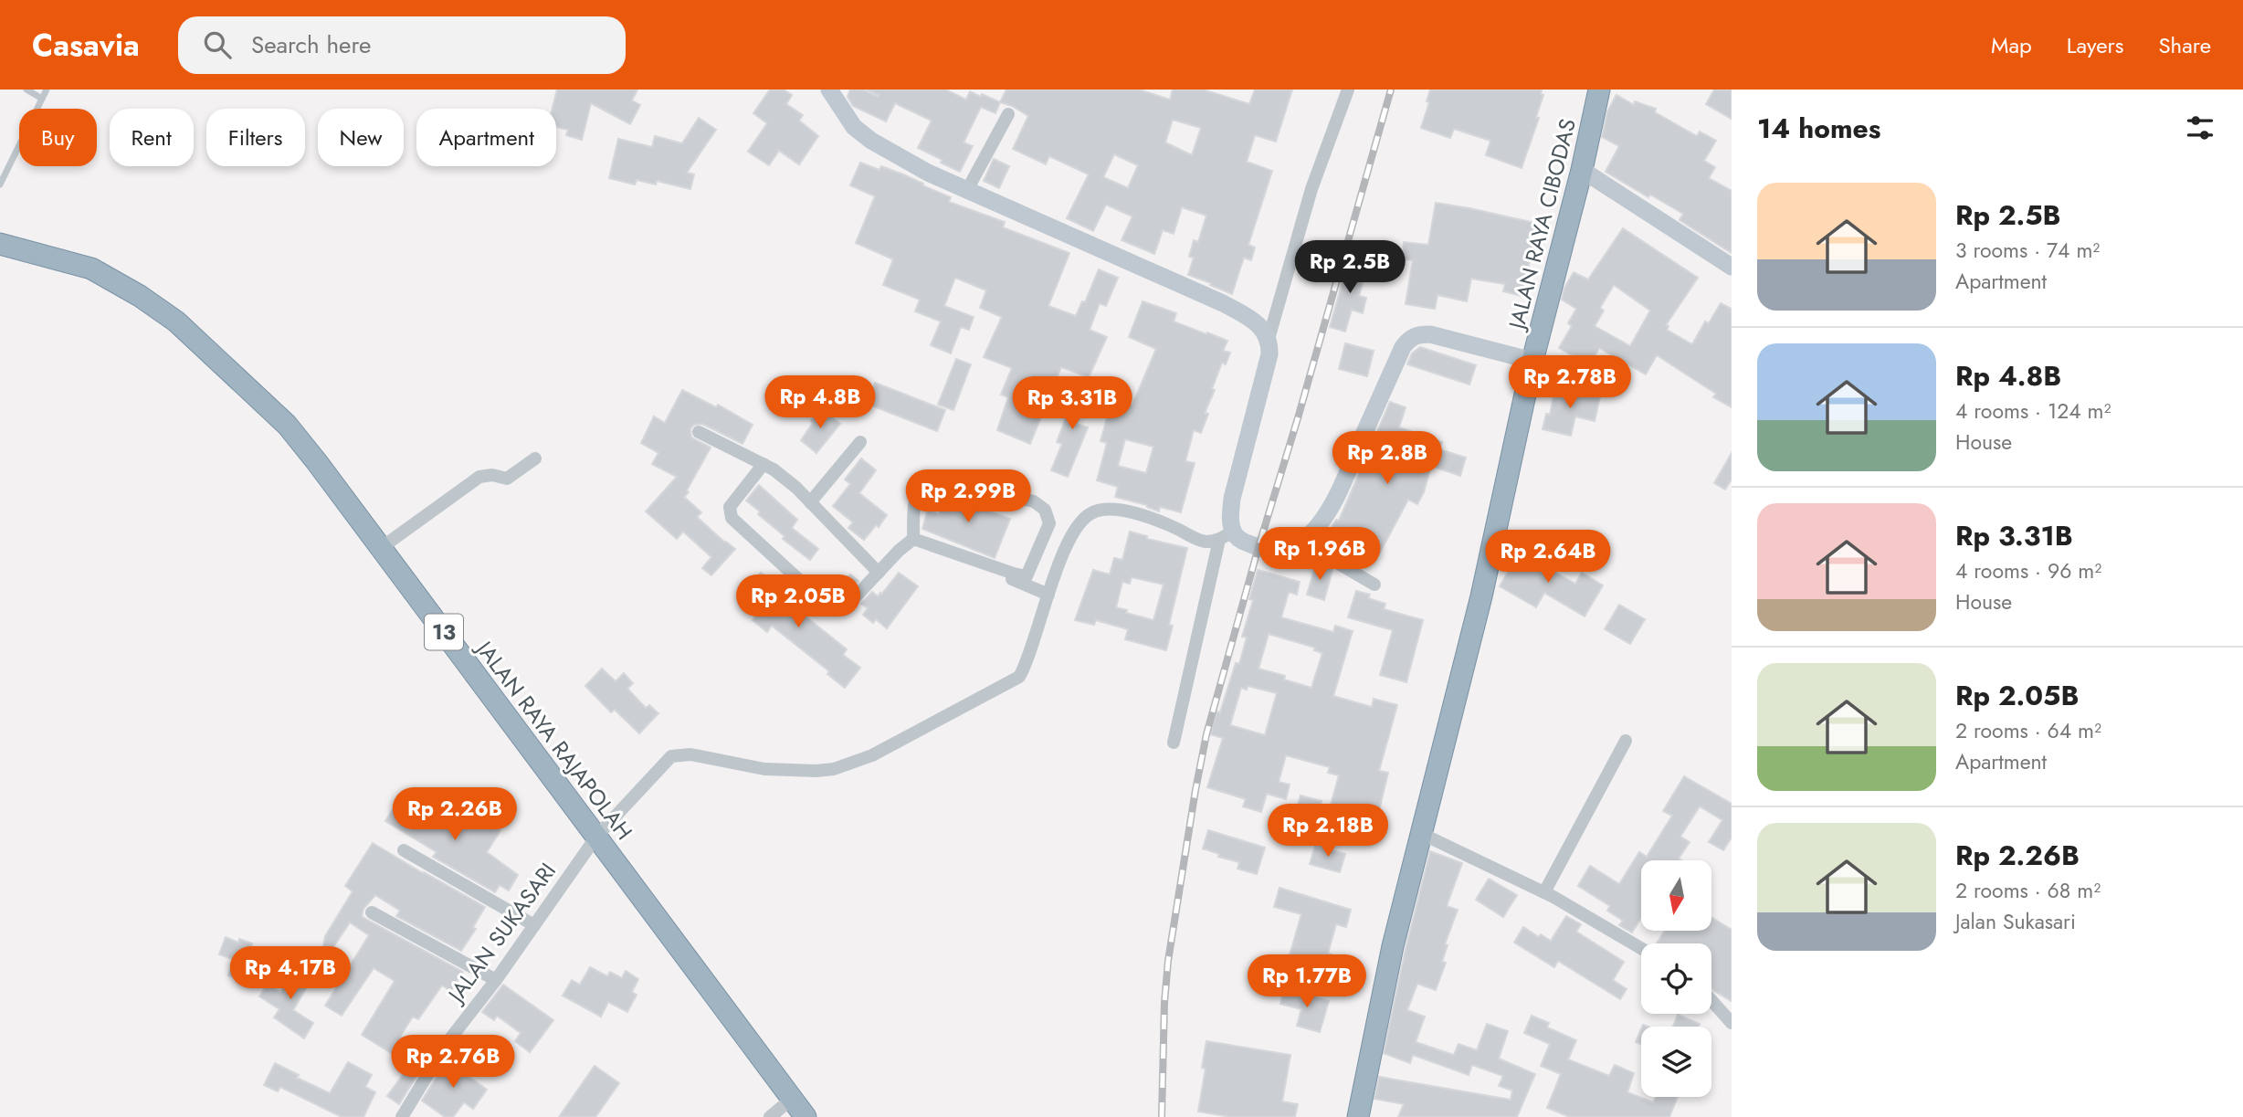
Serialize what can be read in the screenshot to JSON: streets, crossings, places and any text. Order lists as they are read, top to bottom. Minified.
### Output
{"streets":{"highway":["JALAN RAYA CIBODAS","13","JALAN RAYA RAJAPOLAH"],"street":["JALAN SUKASARI"]},"crossings":[["JALAN RAYA RAJAPOLAH","JALAN SUKASARI"]],"north":"bottom","page":{"header":"Casavia","search":"Search here","nav":["Map","Layers","Share"],"heading":"14 homes","chip":["Buy","Rent","Filters","New","Apartment"],"list":[{"name":"Rp 2.5B","note":"3 rooms · 74 m² · Apartment"},{"name":"Rp 4.8B","note":"4 rooms · 124 m² · House"},{"name":"Rp 3.31B","note":"4 rooms · 96 m² · House"},{"name":"Rp 2.05B","note":"2 rooms · 64 m² · Apartment"},{"name":"Rp 2.26B","note":"2 rooms · 68 m² · Jalan Sukasari"}],"price":["Rp 2.5B","Rp 2.78B","Rp 4.8B","Rp 3.31B","Rp 2.8B","Rp 2.99B","Rp 1.96B","Rp 2.64B","Rp 2.05B","Rp 2.26B","Rp 2.18B","Rp 4.17B","Rp 1.77B","Rp 2.76B"]}}
